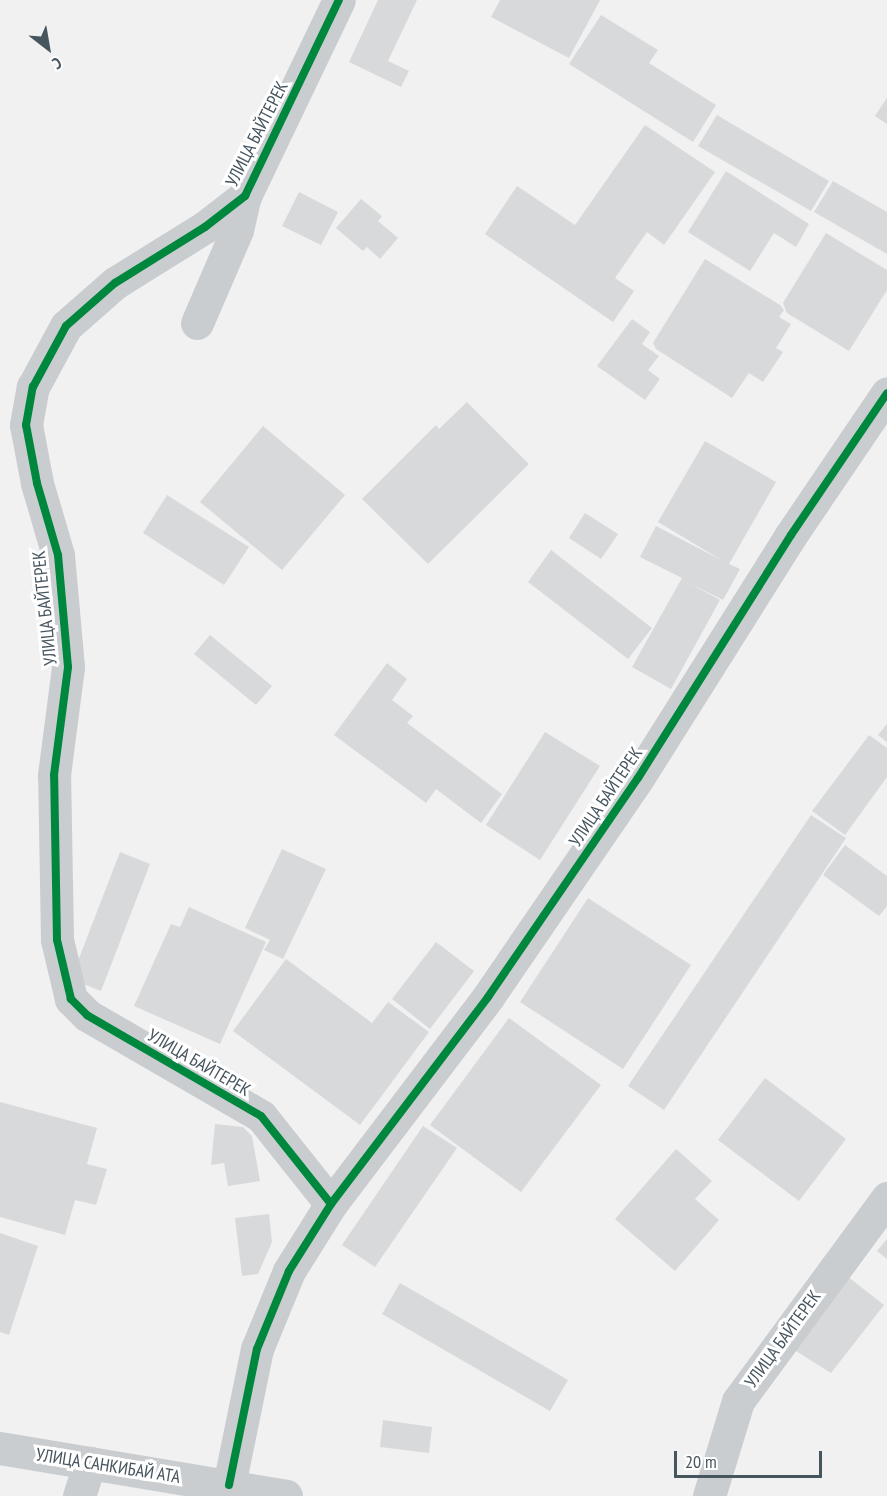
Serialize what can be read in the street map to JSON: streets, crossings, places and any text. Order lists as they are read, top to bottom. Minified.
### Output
{"streets":{"street":["УЛИЦА БАЙТЕРЕК","УЛИЦА САНКИБАЙ АТА"]},"crossings":[["УЛИЦА БАЙТЕРЕК","УЛИЦА САНКИБАЙ АТА"]],"scale_bar":"20 m","north":"bottom right"}
